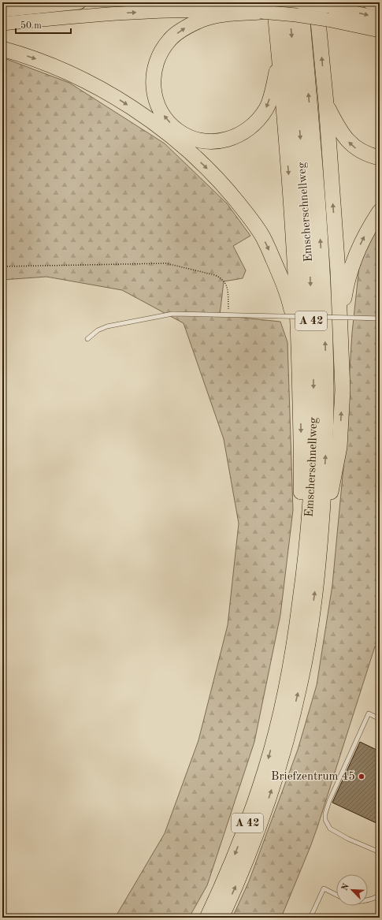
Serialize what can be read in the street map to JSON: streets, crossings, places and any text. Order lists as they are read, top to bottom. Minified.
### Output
{"streets":{"highway":["Emscherschnellweg","A 42"]},"places":["Briefzentrum 45"],"scale_bar":"50 m","north":"top left"}
